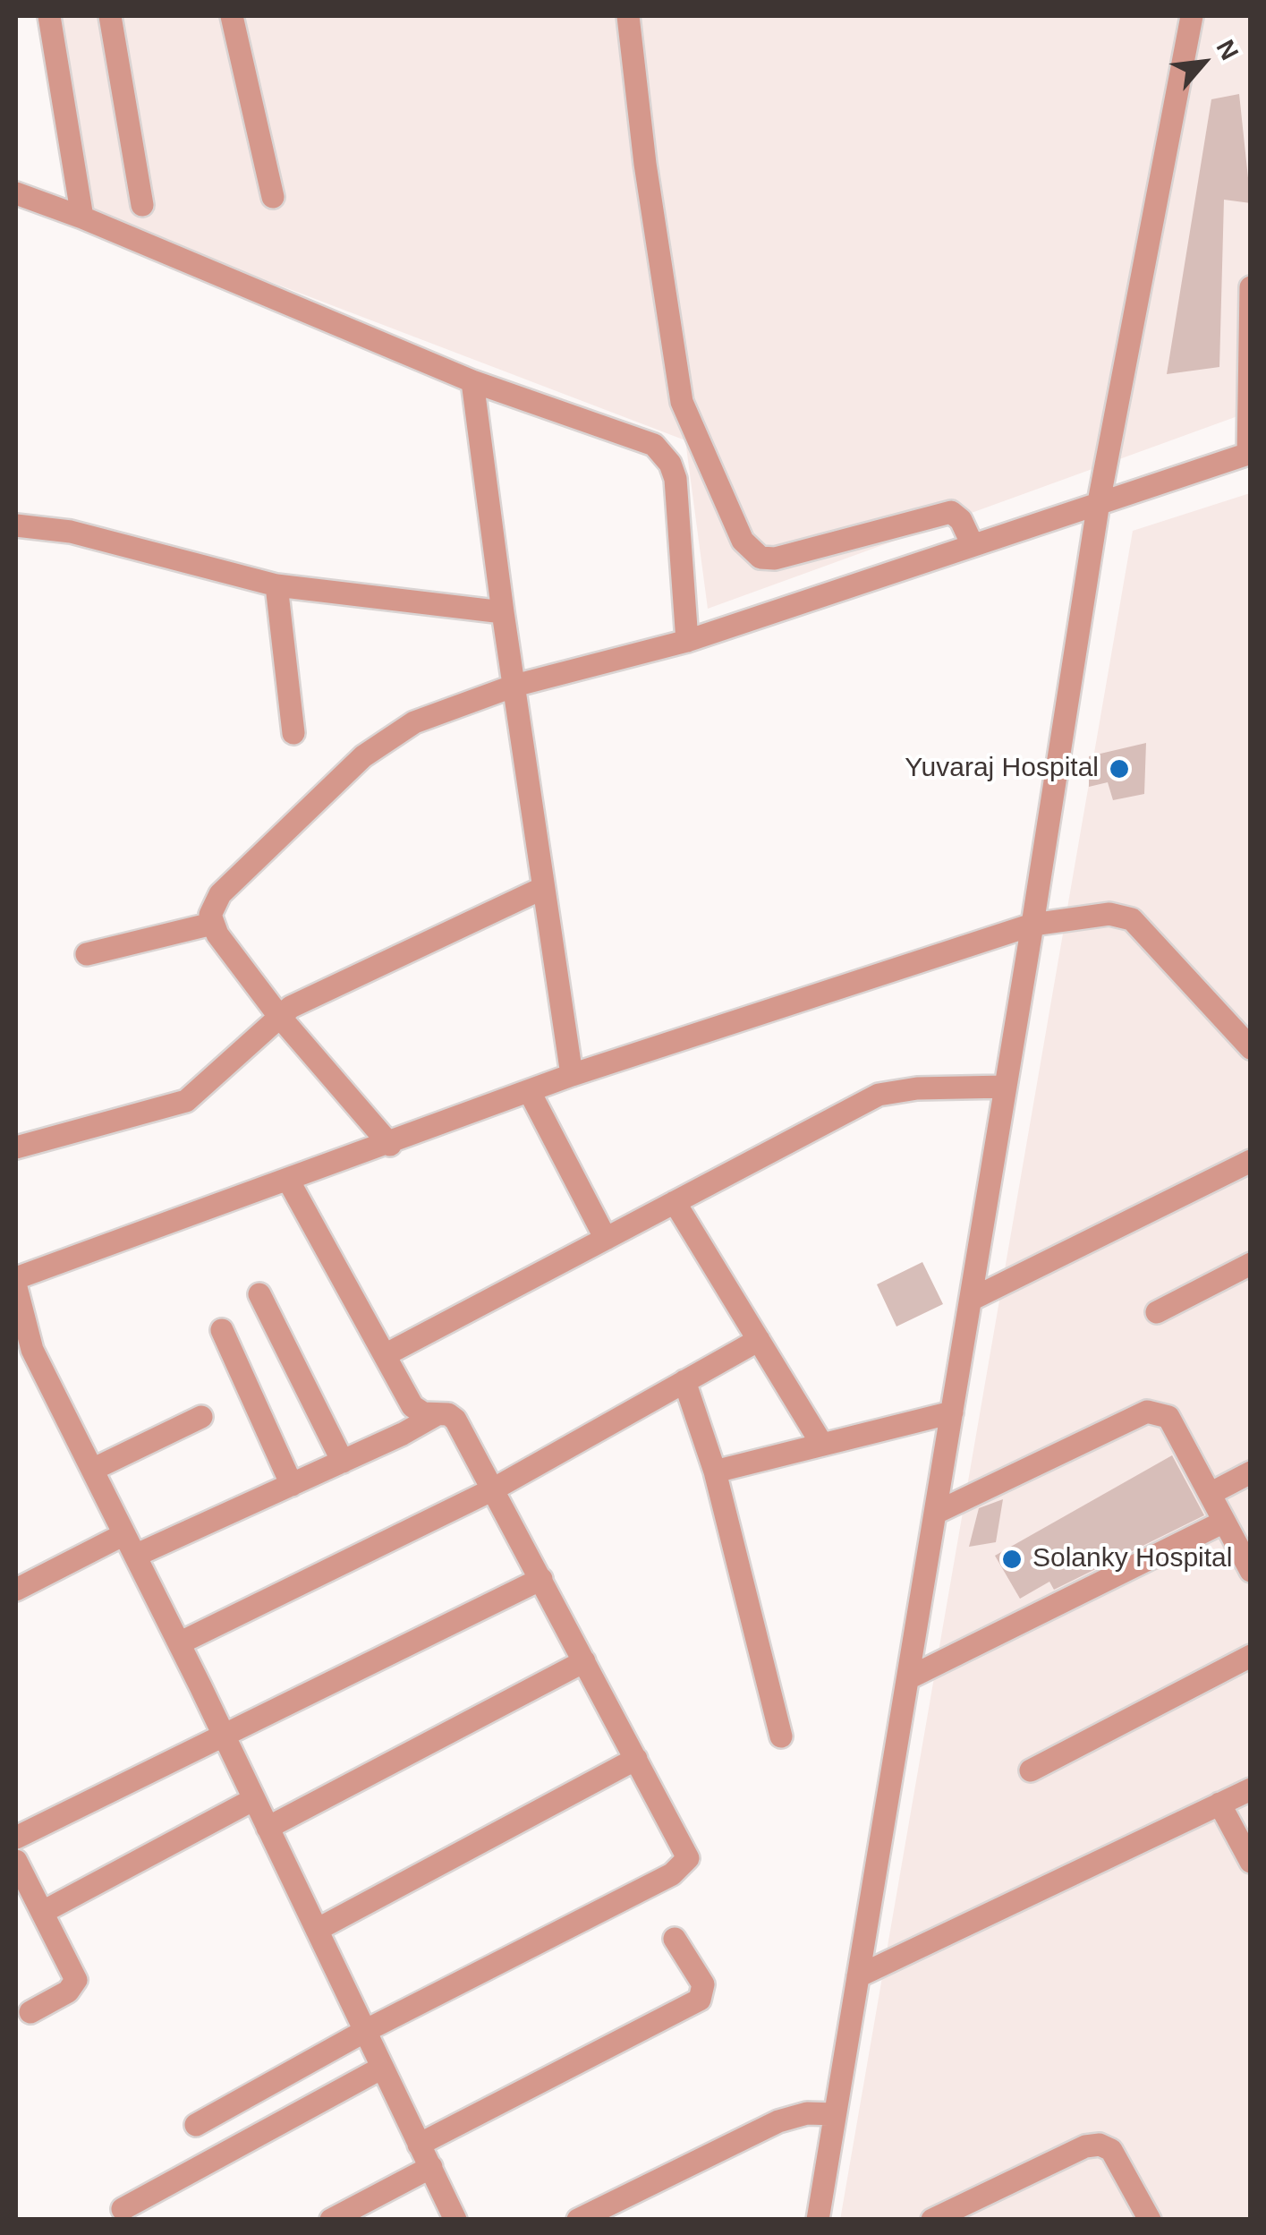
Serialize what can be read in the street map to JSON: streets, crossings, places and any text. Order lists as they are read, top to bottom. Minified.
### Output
{"places":["Yuvaraj Hospital","Solanky Hospital"],"north":"top right"}
